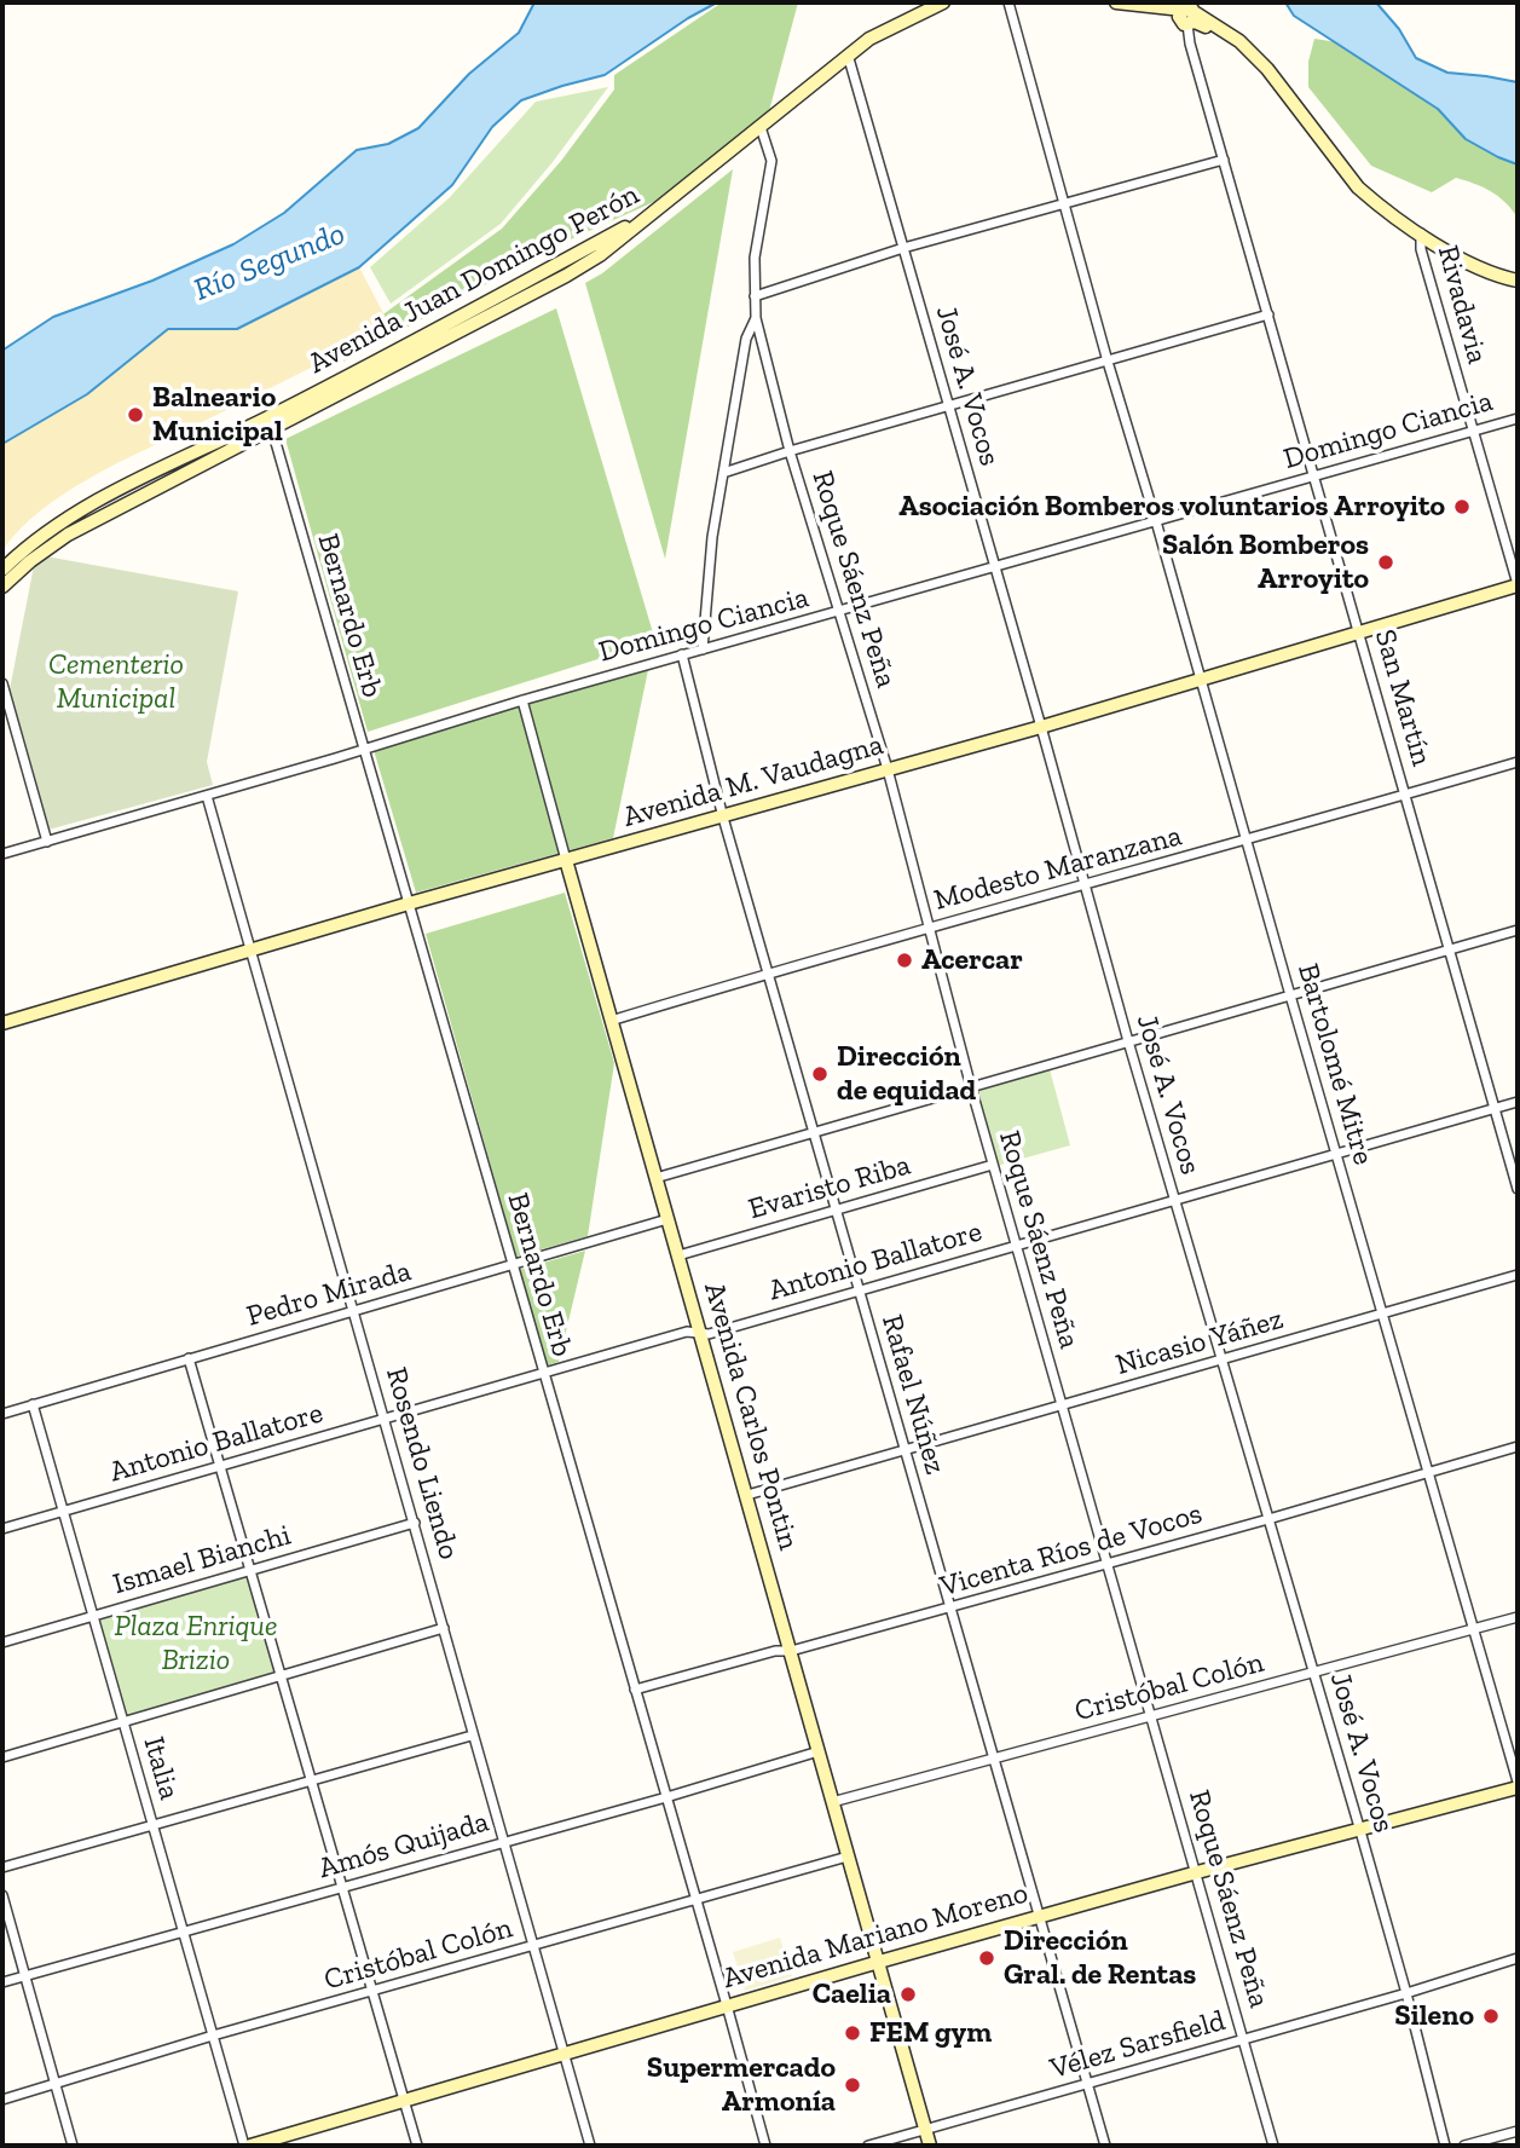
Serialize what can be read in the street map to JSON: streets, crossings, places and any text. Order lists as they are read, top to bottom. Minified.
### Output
{"streets":{"main road":["Avenida Juan Domingo Perón","Avenida M. Vaudagna","Avenida Carlos Pontin","Avenida Mariano Moreno"],"street":["Rivadavia","José A. Vocos","Domingo Ciancia","Roque Sáenz Peña","Bernardo Erb","San Martín","Modesto Maranzana","Bartolomé Mitre","Evaristo Riba","Antonio Ballatore","Pedro Mirada","Nicasio Yáñez","Rafael Núñez","Rosendo Liendo","Vicenta Ríos de Vocos","Ismael Bianchi","Cristóbal Colón","Italia","Amós Quijada","Vélez Sarsfield"]},"crossings":[["Avenida Juan Domingo Perón","José A. Vocos"],["Avenida Juan Domingo Perón","Roque Sáenz Peña"],["Avenida Juan Domingo Perón","Bernardo Erb"],["Rivadavia","Domingo Ciancia"],["Rivadavia","Avenida M. Vaudagna"],["José A. Vocos","Domingo Ciancia"],["José A. Vocos","Avenida M. Vaudagna"],["José A. Vocos","Modesto Maranzana"],["José A. Vocos","Antonio Ballatore"],["José A. Vocos","Nicasio Yáñez"],["José A. Vocos","Vicenta Ríos de Vocos"],["José A. Vocos","Cristóbal Colón"],["José A. Vocos","Avenida Mariano Moreno"],["José A. Vocos","Vélez Sarsfield"],["Domingo Ciancia","Roque Sáenz Peña"],["Domingo Ciancia","Bernardo Erb"],["Domingo Ciancia","San Martín"],["Domingo Ciancia","Bartolomé Mitre"],["Domingo Ciancia","Rafael Núñez"],["Domingo Ciancia","Avenida Carlos Pontin"],["Domingo Ciancia","Rosendo Liendo"],["Roque Sáenz Peña","Avenida M. Vaudagna"],["Roque Sáenz Peña","Modesto Maranzana"],["Roque Sáenz Peña","Evaristo Riba"],["Roque Sáenz Peña","Antonio Ballatore"],["Roque Sáenz Peña","Nicasio Yáñez"],["Roque Sáenz Peña","Vicenta Ríos de Vocos"],["Roque Sáenz Peña","Cristóbal Colón"],["Roque Sáenz Peña","Avenida Mariano Moreno"],["Roque Sáenz Peña","Vélez Sarsfield"],["Bernardo Erb","Avenida M. Vaudagna"],["Bernardo Erb","Antonio Ballatore"],["Bernardo Erb","Pedro Mirada"],["Bernardo Erb","Vicenta Ríos de Vocos"],["Bernardo Erb","Cristóbal Colón"],["Bernardo Erb","Amós Quijada"],["Bernardo Erb","Avenida Mariano Moreno"],["San Martín","Avenida M. Vaudagna"],["San Martín","Modesto Maranzana"],["San Martín","Antonio Ballatore"],["Avenida M. Vaudagna","Bartolomé Mitre"],["Avenida M. Vaudagna","Rafael Núñez"],["Avenida M. Vaudagna","Avenida Carlos Pontin"],["Avenida M. Vaudagna","Rosendo Liendo"],["Modesto Maranzana","Bartolomé Mitre"],["Modesto Maranzana","Rafael Núñez"],["Modesto Maranzana","Avenida Carlos Pontin"],["Bartolomé Mitre","Antonio Ballatore"],["Bartolomé Mitre","Nicasio Yáñez"],["Bartolomé Mitre","Vicenta Ríos de Vocos"],["Bartolomé Mitre","Cristóbal Colón"],["Bartolomé Mitre","Avenida Mariano Moreno"],["Evaristo Riba","Rafael Núñez"],["Evaristo Riba","Avenida Carlos Pontin"],["Antonio Ballatore","Rafael Núñez"],["Antonio Ballatore","Avenida Carlos Pontin"],["Antonio Ballatore","Rosendo Liendo"],["Antonio Ballatore","Italia"],["Pedro Mirada","Avenida Carlos Pontin"],["Pedro Mirada","Rosendo Liendo"],["Pedro Mirada","Italia"],["Nicasio Yáñez","Rafael Núñez"],["Nicasio Yáñez","Avenida Carlos Pontin"],["Rafael Núñez","Vicenta Ríos de Vocos"],["Rafael Núñez","Cristóbal Colón"],["Rafael Núñez","Avenida Mariano Moreno"],["Rafael Núñez","Vélez Sarsfield"],["Avenida Carlos Pontin","Vicenta Ríos de Vocos"],["Avenida Carlos Pontin","Cristóbal Colón"],["Avenida Carlos Pontin","Amós Quijada"],["Avenida Carlos Pontin","Avenida Mariano Moreno"],["Avenida Carlos Pontin","Vélez Sarsfield"],["Rosendo Liendo","Ismael Bianchi"],["Rosendo Liendo","Cristóbal Colón"],["Rosendo Liendo","Amós Quijada"],["Rosendo Liendo","Avenida Mariano Moreno"],["Ismael Bianchi","Italia"],["Cristóbal Colón","Italia"],["Italia","Amós Quijada"],["Italia","Avenida Mariano Moreno"]],"water":["Río Segundo"],"parks":["Cementerio Municipal","Plaza Enrique Brizio"],"places":["Balneario Municipal","Asociación Bomberos voluntarios Arroyito","Salón Bomberos Arroyito","Acercar","Dirección de equidad","Dirección Gral. de Rentas","Caelia","Sileno","FEM gym","Supermercado Armonía"]}
